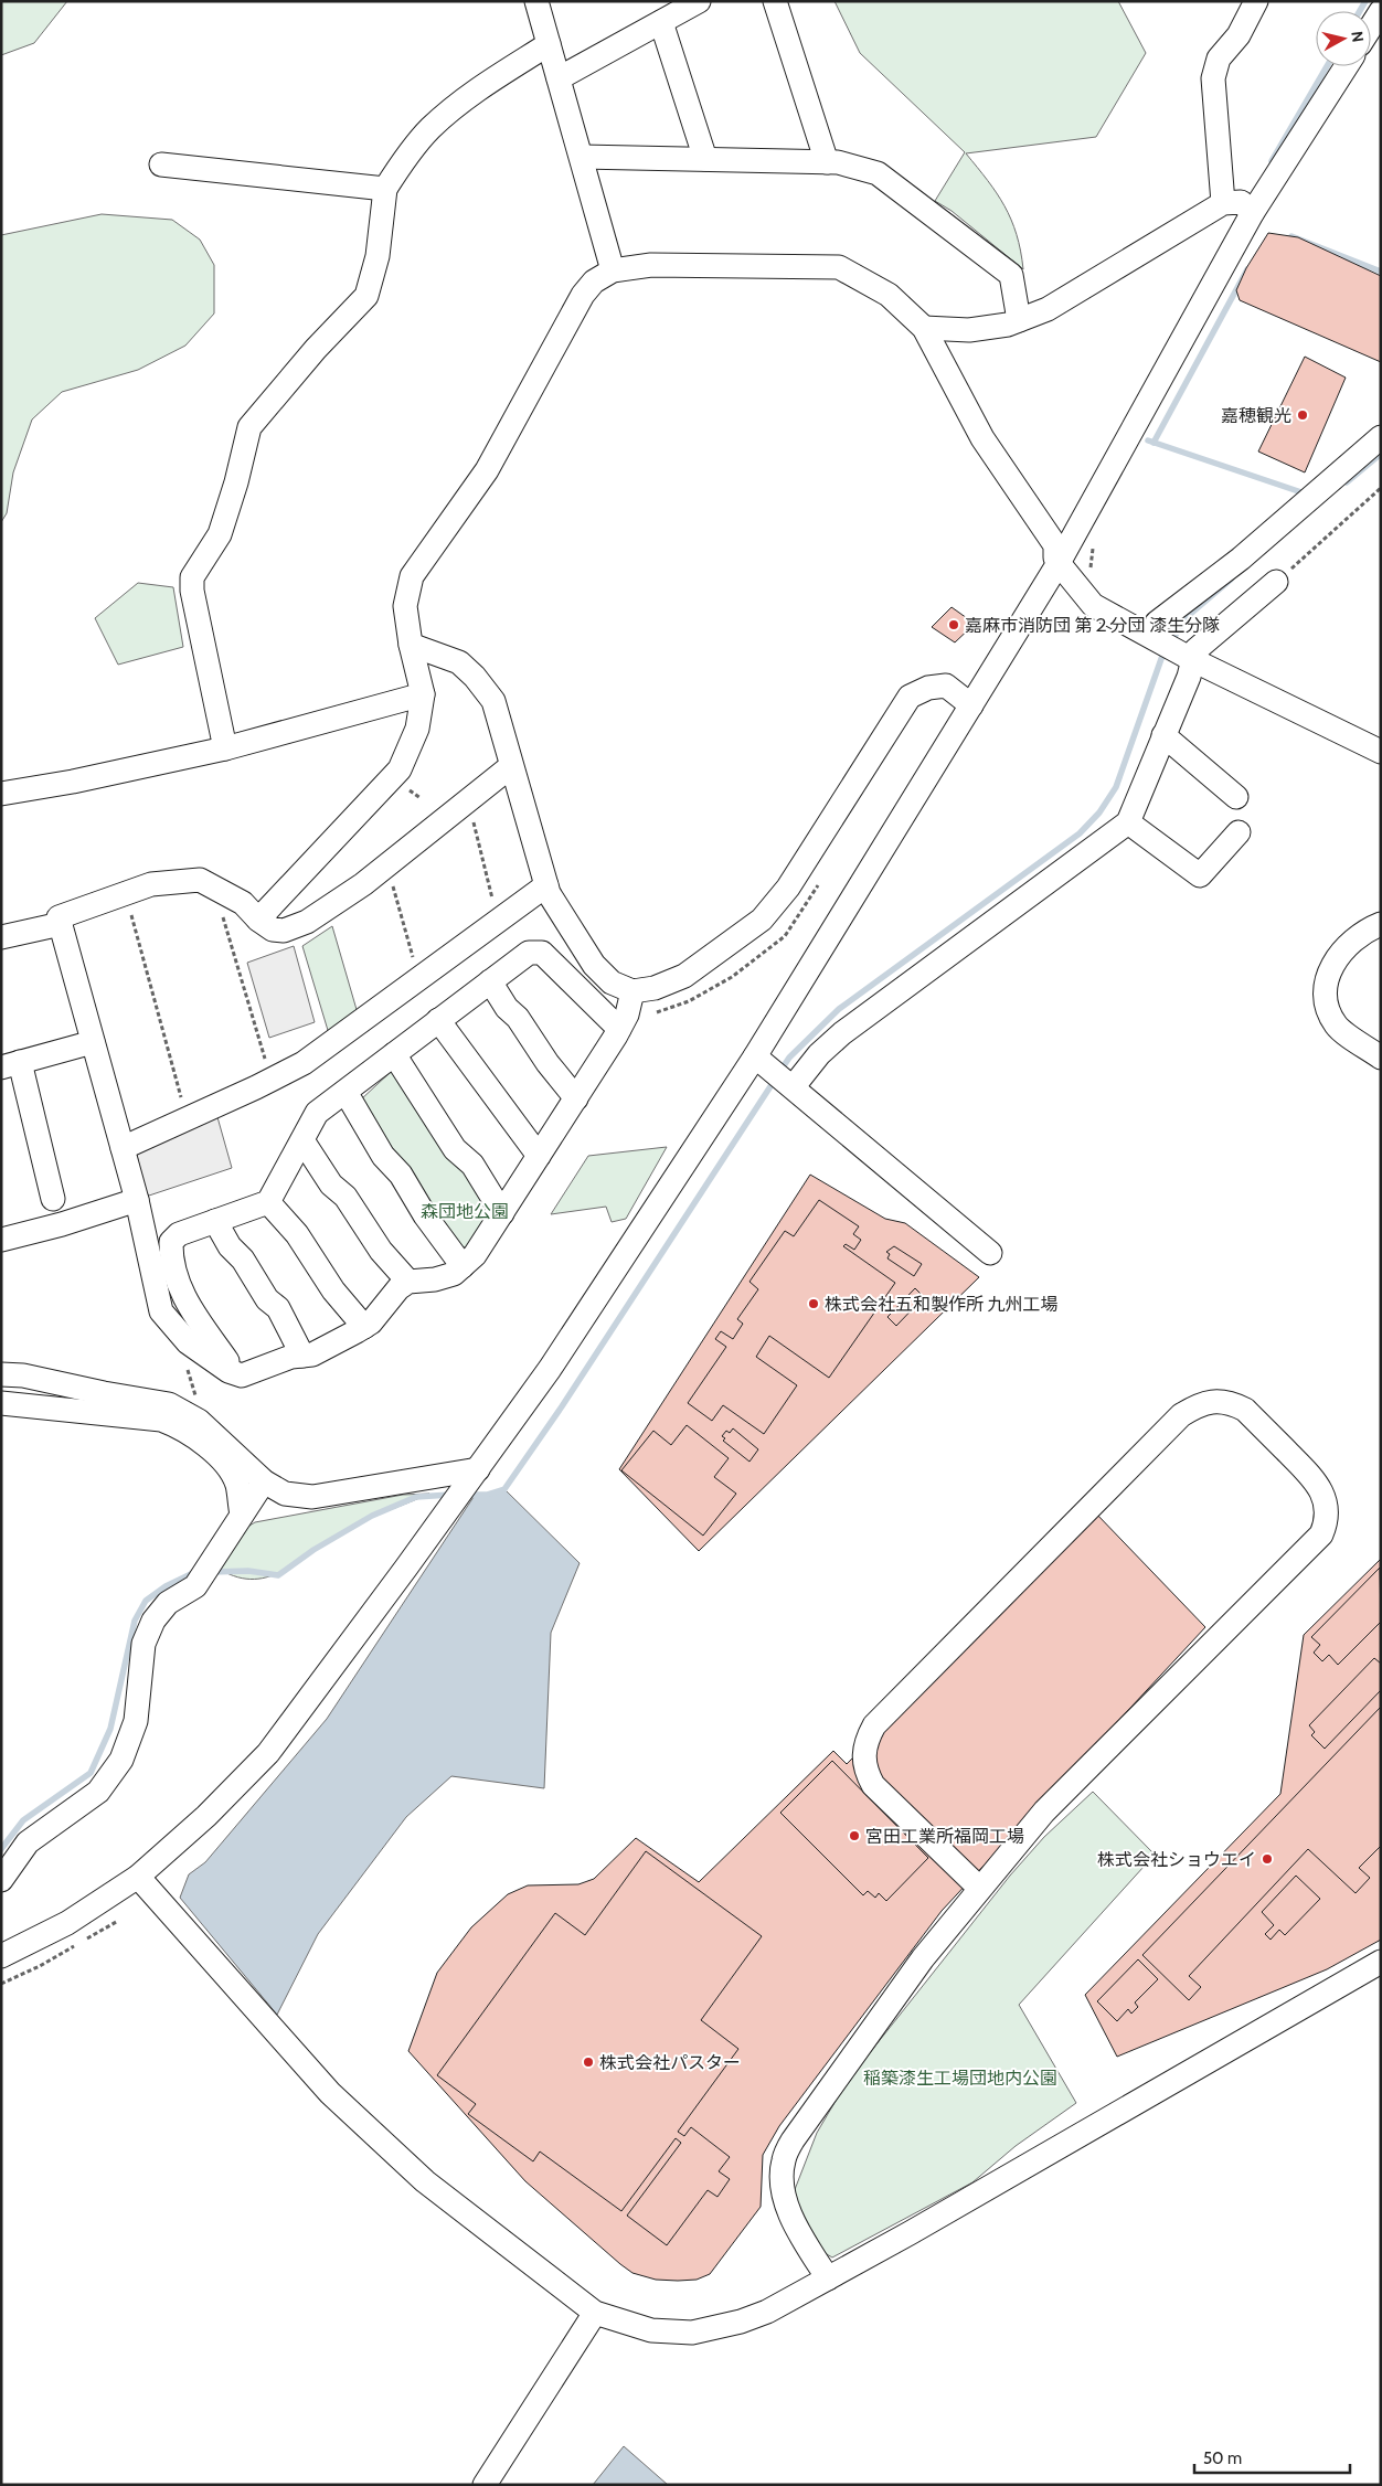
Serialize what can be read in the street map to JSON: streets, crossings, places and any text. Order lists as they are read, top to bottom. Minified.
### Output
{"parks":["森団地公園","稲築漆生工場団地内公園"],"places":["嘉穂観光","嘉麻市消防団 第２分団 漆生分隊","株式会社五和製作所 九州工場","宮田工業所福岡工場","株式会社ショウエイ","株式会社パスター"],"scale_bar":"50 m","north":"right"}
